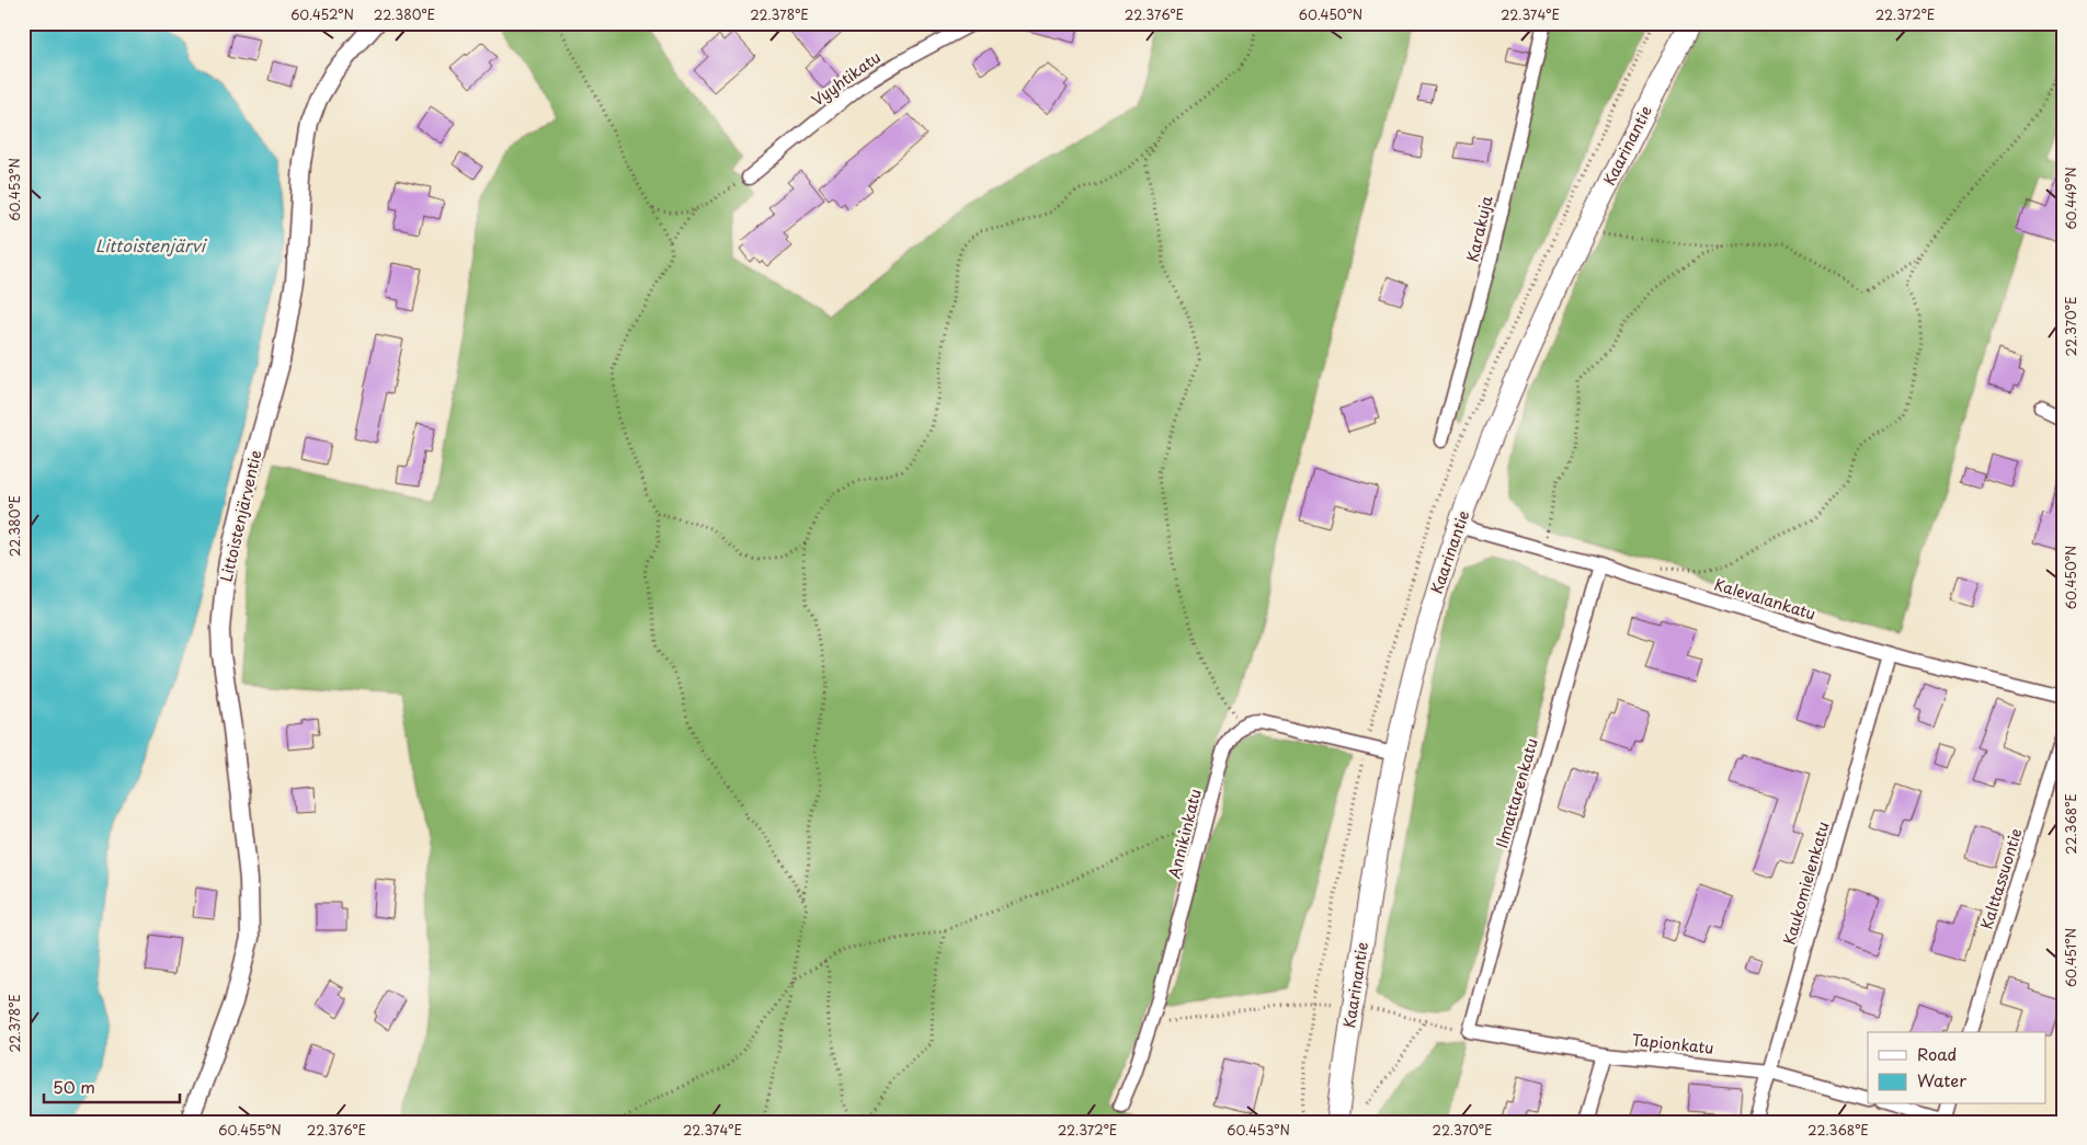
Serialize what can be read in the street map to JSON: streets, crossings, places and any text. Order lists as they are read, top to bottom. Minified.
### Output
{"streets":{"main road":["Kaarinantie"],"street":["Vyyhtikatu","Karakuja","Littoistenjärventie","Kalevalankatu","Ilmattarenkatu","Annikinkatu","Kalttassuontie","Kaukomielenkatu","Tapionkatu"]},"crossings":[["Kaarinantie","Kalevalankatu"],["Kalevalankatu","Ilmattarenkatu"],["Kalevalankatu","Kaukomielenkatu"],["Ilmattarenkatu","Tapionkatu"],["Kaukomielenkatu","Tapionkatu"]],"water":["Littoistenjärvi"],"legend":["Road","Water"],"scale_bar":"50 m","coordinates":["60.452°N","22.380°E","22.378°E","22.376°E","60.450°N","22.374°E","22.372°E","60.453°N","60.449°N","22.370°E","22.368°E","60.451°N","60.455°N"]}
